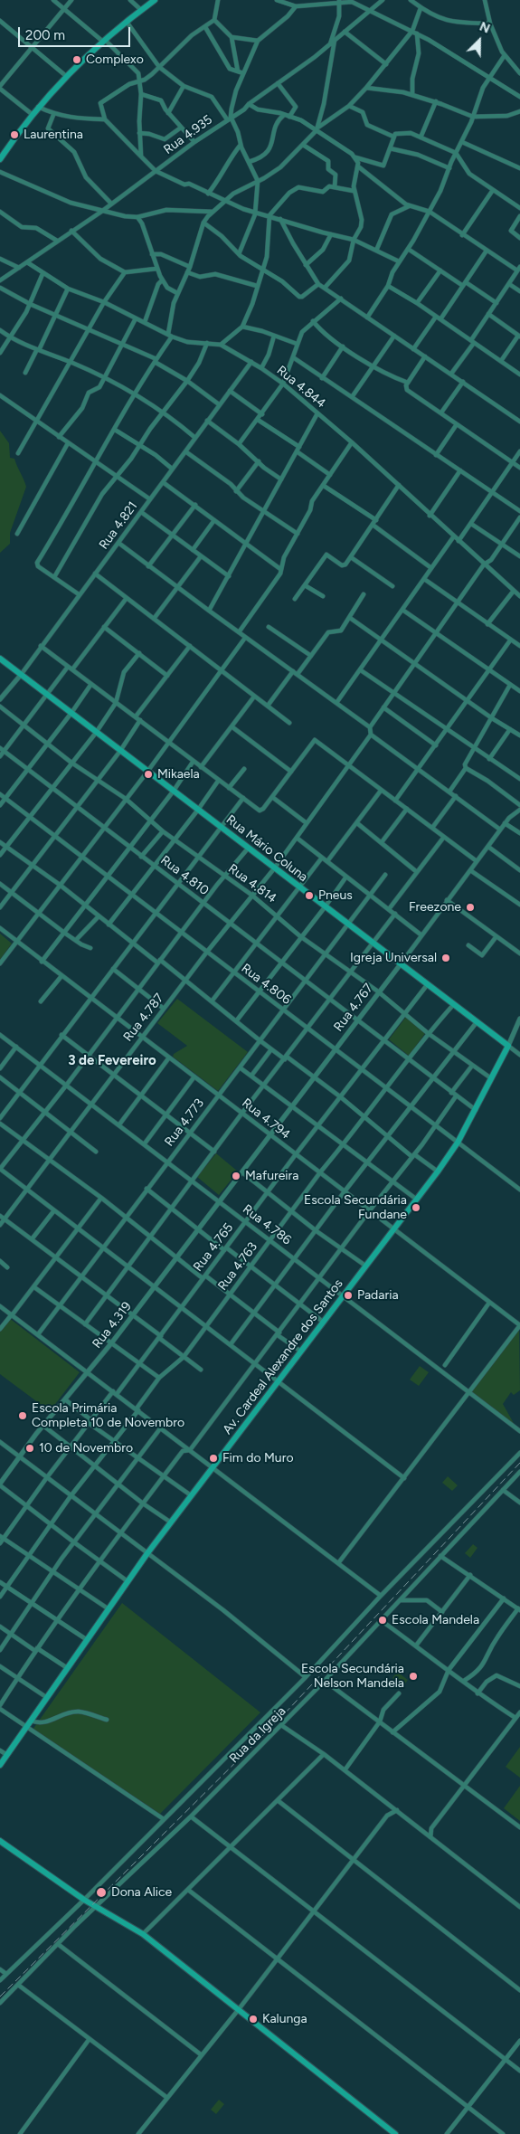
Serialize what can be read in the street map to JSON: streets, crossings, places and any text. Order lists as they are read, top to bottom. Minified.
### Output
{"streets":{"main road":["Rua Mário Coluna","Av. Cardeal Alexandre dos Santos"],"street":["Rua 4.935","Rua 4.844","Rua 4.821","Rua 4.810","Rua 4.814","Rua 4.806","Rua 4.767","Rua 4.787","Rua 4.794","Rua 4.773","Rua 4.786","Rua 4.765","Rua 4.763","Rua 4.319","Rua da Igreja"]},"crossings":[["Rua 4.935","Rua 4.844"],["Rua 4.844","Rua 4.821"],["Rua 4.821","Rua Mário Coluna"],["Rua Mário Coluna","Rua 4.767"],["Rua Mário Coluna","Rua 4.787"],["Rua Mário Coluna","Rua 4.773"],["Rua Mário Coluna","Rua 4.765"],["Rua Mário Coluna","Rua 4.763"],["Rua Mário Coluna","Av. Cardeal Alexandre dos Santos"],["Rua 4.810","Rua 4.767"],["Rua 4.810","Rua 4.787"],["Rua 4.810","Rua 4.773"],["Rua 4.810","Rua 4.765"],["Rua 4.810","Rua 4.763"],["Rua 4.810","Av. Cardeal Alexandre dos Santos"],["Rua 4.814","Rua 4.767"],["Rua 4.814","Rua 4.787"],["Rua 4.814","Rua 4.773"],["Rua 4.814","Rua 4.765"],["Rua 4.814","Rua 4.763"],["Rua 4.814","Av. Cardeal Alexandre dos Santos"],["Rua 4.806","Rua 4.767"],["Rua 4.806","Rua 4.787"],["Rua 4.806","Rua 4.773"],["Rua 4.806","Rua 4.765"],["Rua 4.806","Rua 4.763"],["Rua 4.806","Av. Cardeal Alexandre dos Santos"],["Rua 4.767","Rua 4.794"],["Rua 4.767","Rua 4.319"],["Rua 4.787","Rua 4.794"],["Rua 4.787","Rua 4.786"],["Rua 4.794","Rua 4.773"],["Rua 4.794","Rua 4.765"],["Rua 4.794","Rua 4.763"],["Rua 4.794","Av. Cardeal Alexandre dos Santos"],["Rua 4.773","Rua 4.786"],["Rua 4.786","Rua 4.765"],["Rua 4.786","Rua 4.763"],["Rua 4.786","Rua 4.319"],["Rua 4.786","Av. Cardeal Alexandre dos Santos"]],"districts":["3 de Fevereiro"],"places":["Complexo","Laurentina","Mikaela","Pneus","Freezone","Igreja Universal","Mafureira","Escola Secundária Fundane","Padaria","Escola Primária Completa 10 de Novembro","10 de Novembro","Fim do Muro","Escola Mandela","Escola Secundária Nelson Mandela","Dona Alice","Kalunga"],"scale_bar":"200 m","north":"top right"}
